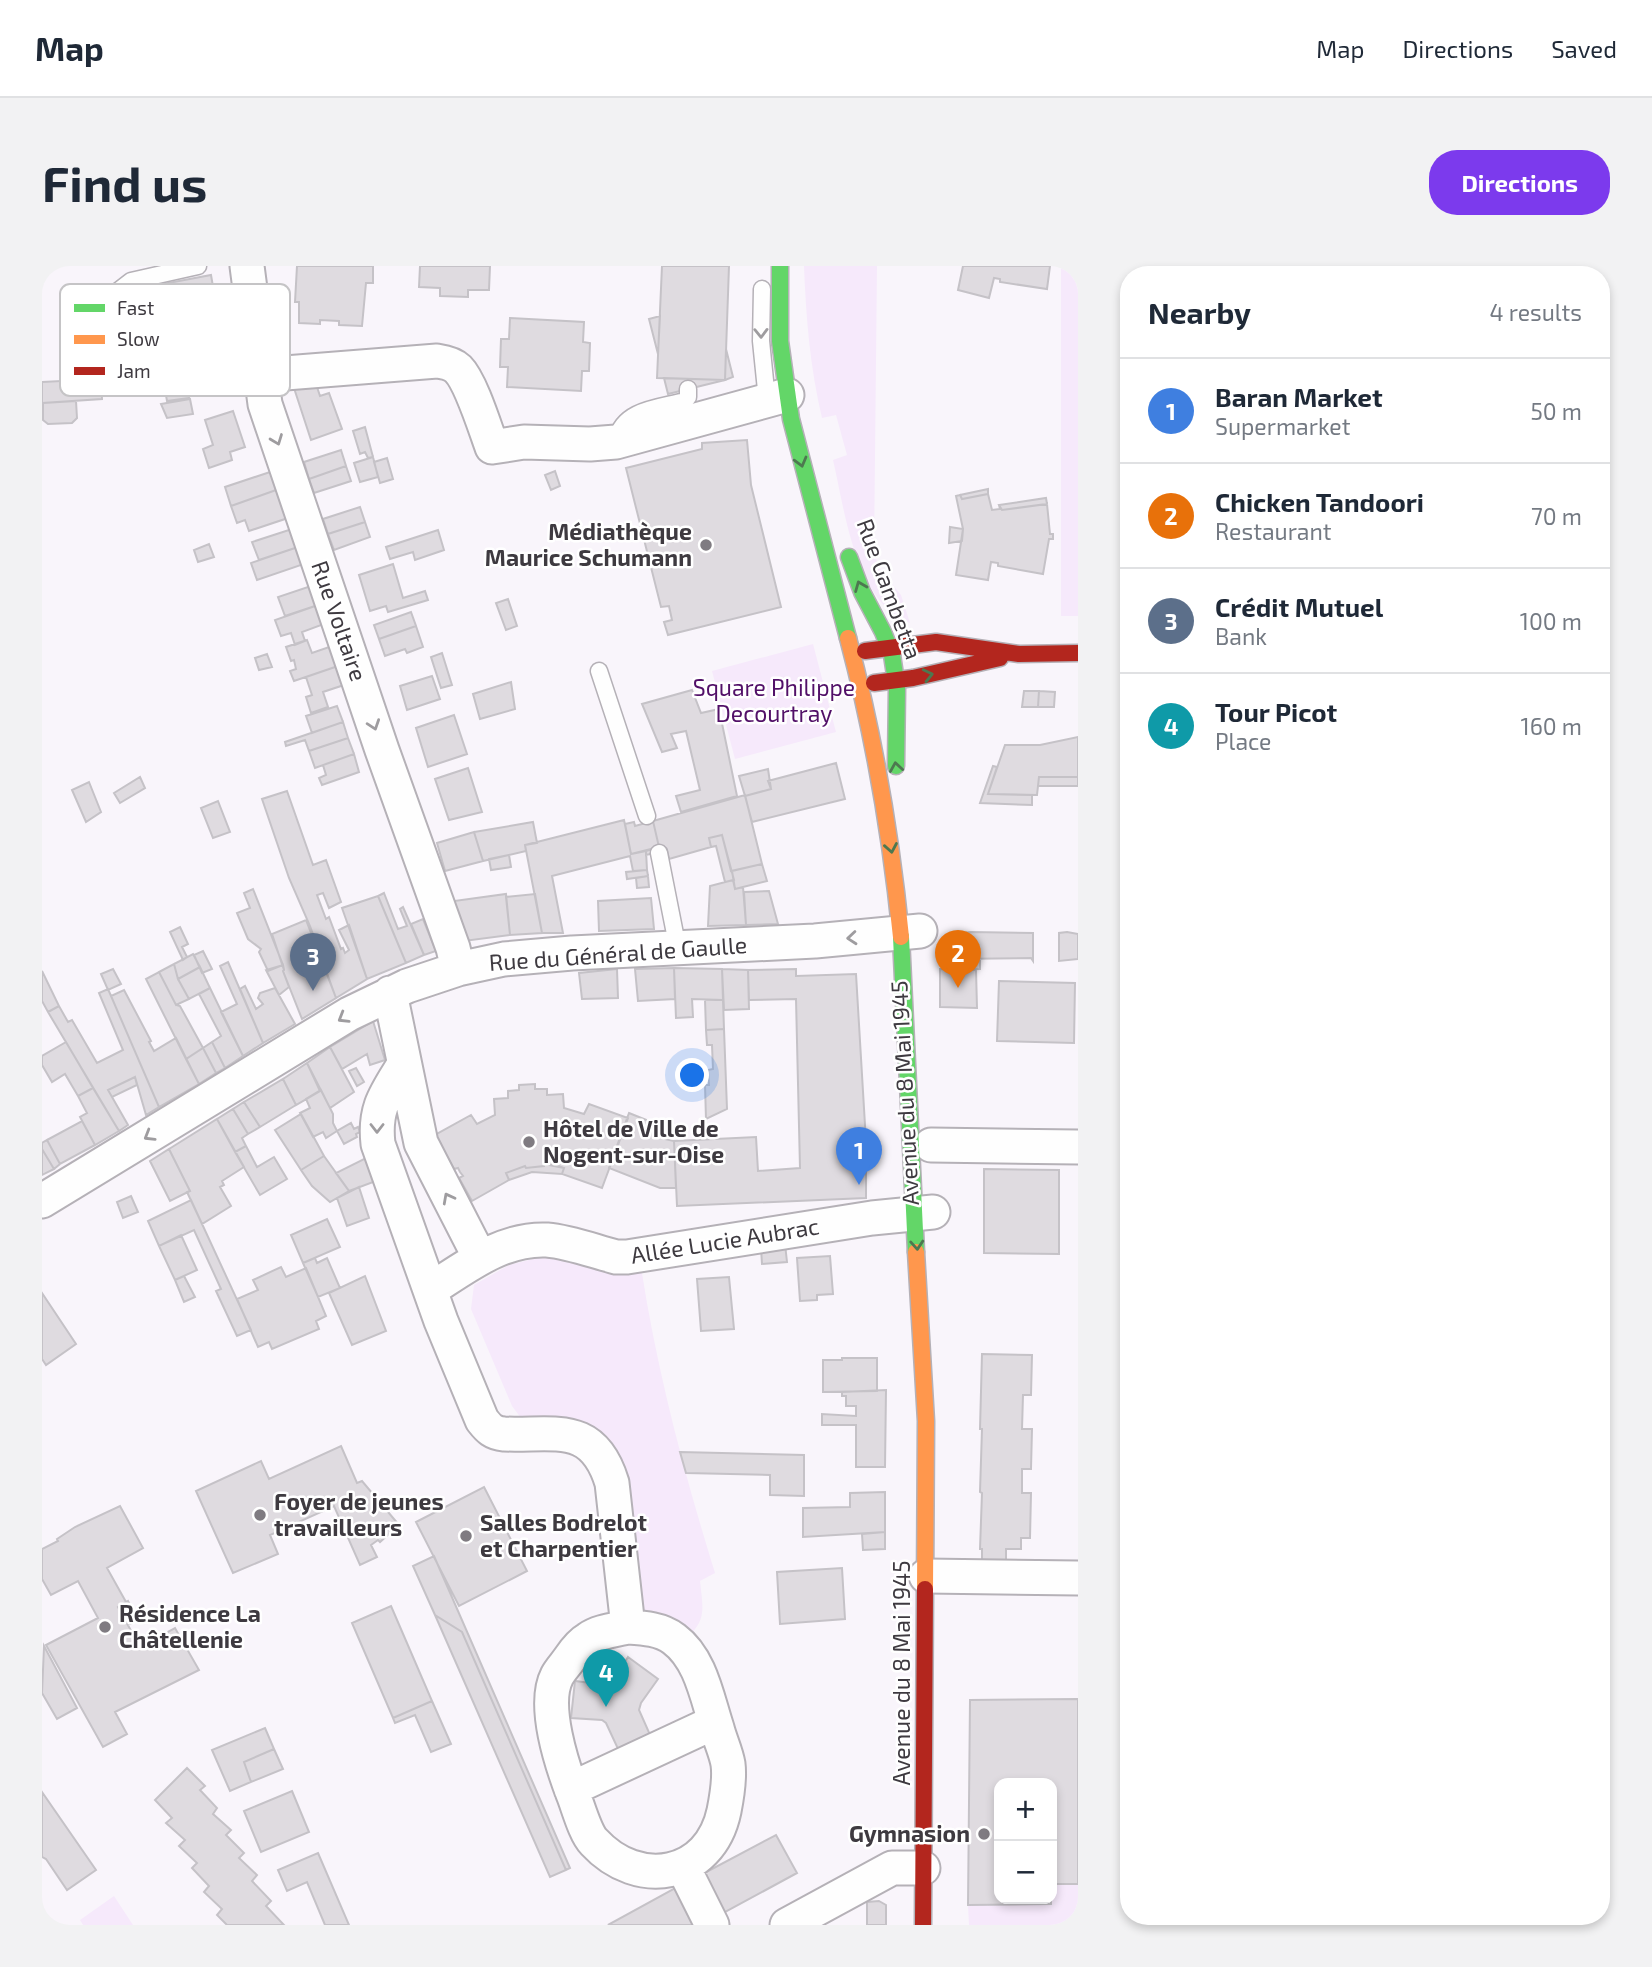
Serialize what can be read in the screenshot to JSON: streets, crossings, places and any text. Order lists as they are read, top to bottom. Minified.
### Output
{"streets":{"main road":["Rue Gambetta","Avenue du 8 Mai 1945"],"street":["Rue Voltaire","Rue du Général de Gaulle","Allée Lucie Aubrac"]},"crossings":[["Rue Gambetta","Rue du Général de Gaulle"],["Rue Gambetta","Avenue du 8 Mai 1945"],["Rue Voltaire","Rue du Général de Gaulle"],["Rue du Général de Gaulle","Avenue du 8 Mai 1945"],["Avenue du 8 Mai 1945","Allée Lucie Aubrac"]],"one_way":["Rue Voltaire","Rue du Général de Gaulle"],"parks":["Square Philippe Decourtray"],"places":["Médiathèque Maurice Schumann","Hôtel de Ville de Nogent-sur-Oise","Foyer de jeunes travailleurs","Salles Bodrelot et Charpentier","Résidence La Châtellenie","Gymnasion"],"legend":["Fast","Slow","Jam"],"page":{"header":"Map","nav":["Map","Directions","Saved"],"buttons":"Directions","title":"Find us","heading":["Nearby","4 results"],"list":[{"mark":"1","name":"Baran Market","note":"Supermarket","value":"50 m"},{"mark":"2","name":"Chicken Tandoori","note":"Restaurant","value":"70 m"},{"mark":"3","name":"Crédit Mutuel","note":"Bank","value":"100 m"},{"mark":"4","name":"Tour Picot","note":"Place","value":"160 m"}],"pins":["2","3","1","4"],"map_buttons":["+","−"]}}
